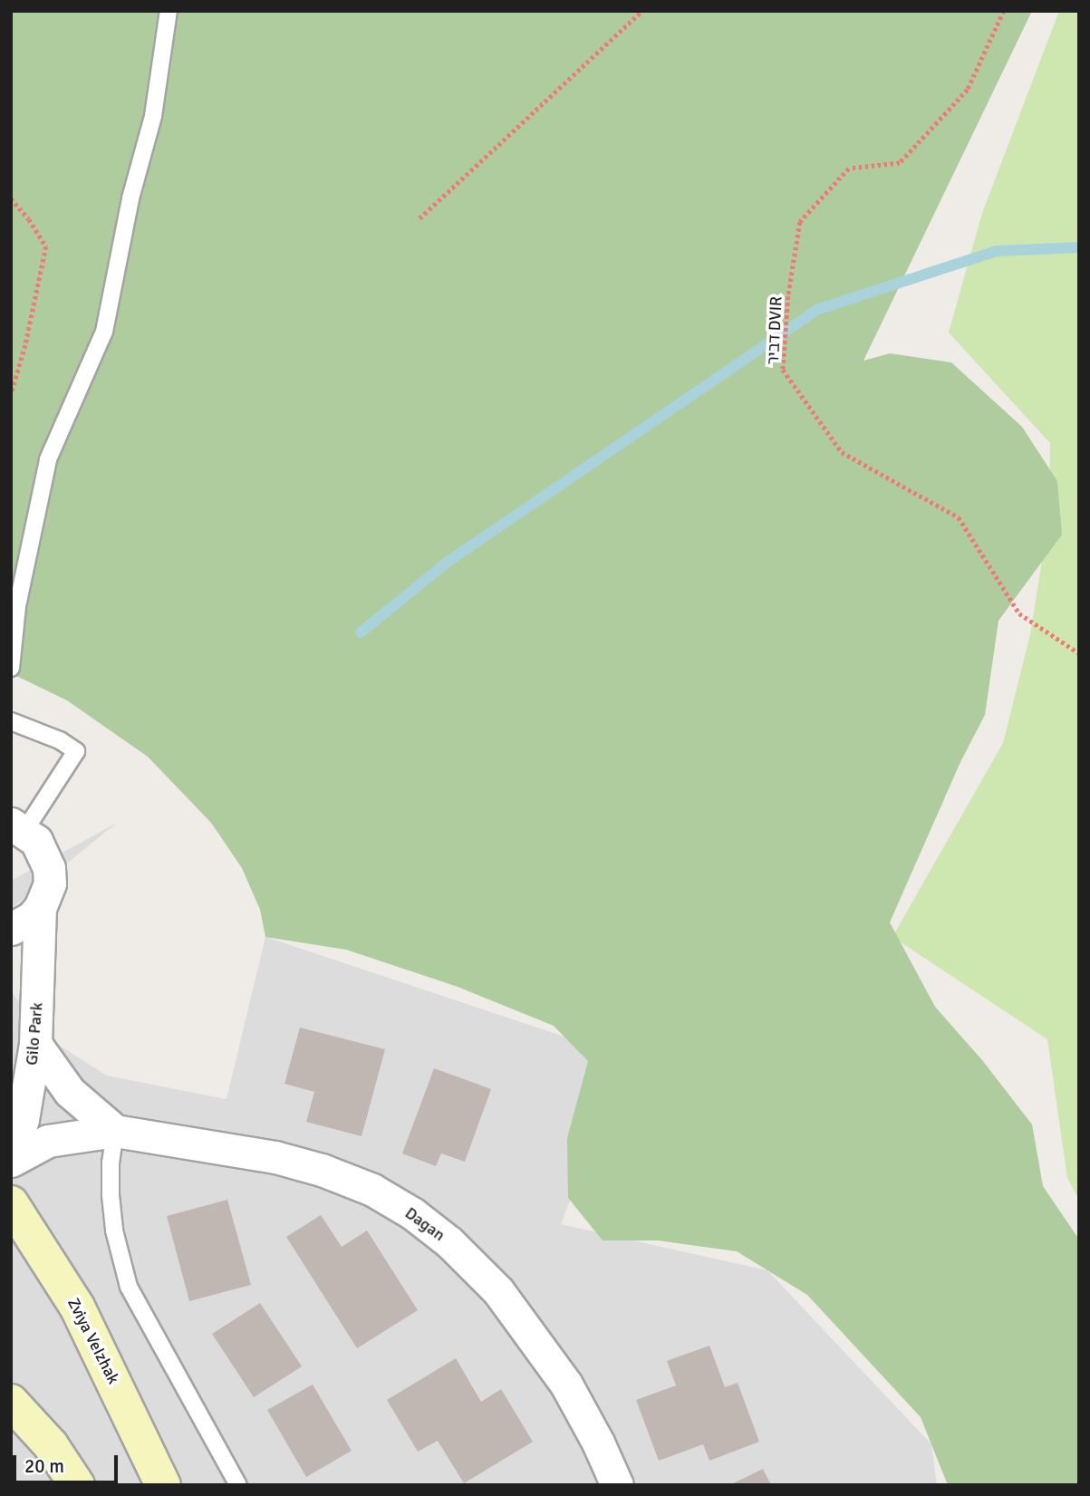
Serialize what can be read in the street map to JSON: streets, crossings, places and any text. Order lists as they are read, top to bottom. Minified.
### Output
{"streets":{"street":["Gilo Park","Dagan","Zviya VeIzhak"],"path":["דביר DVIR"]},"crossings":[["Gilo Park","Dagan"]],"scale_bar":"20 m"}
